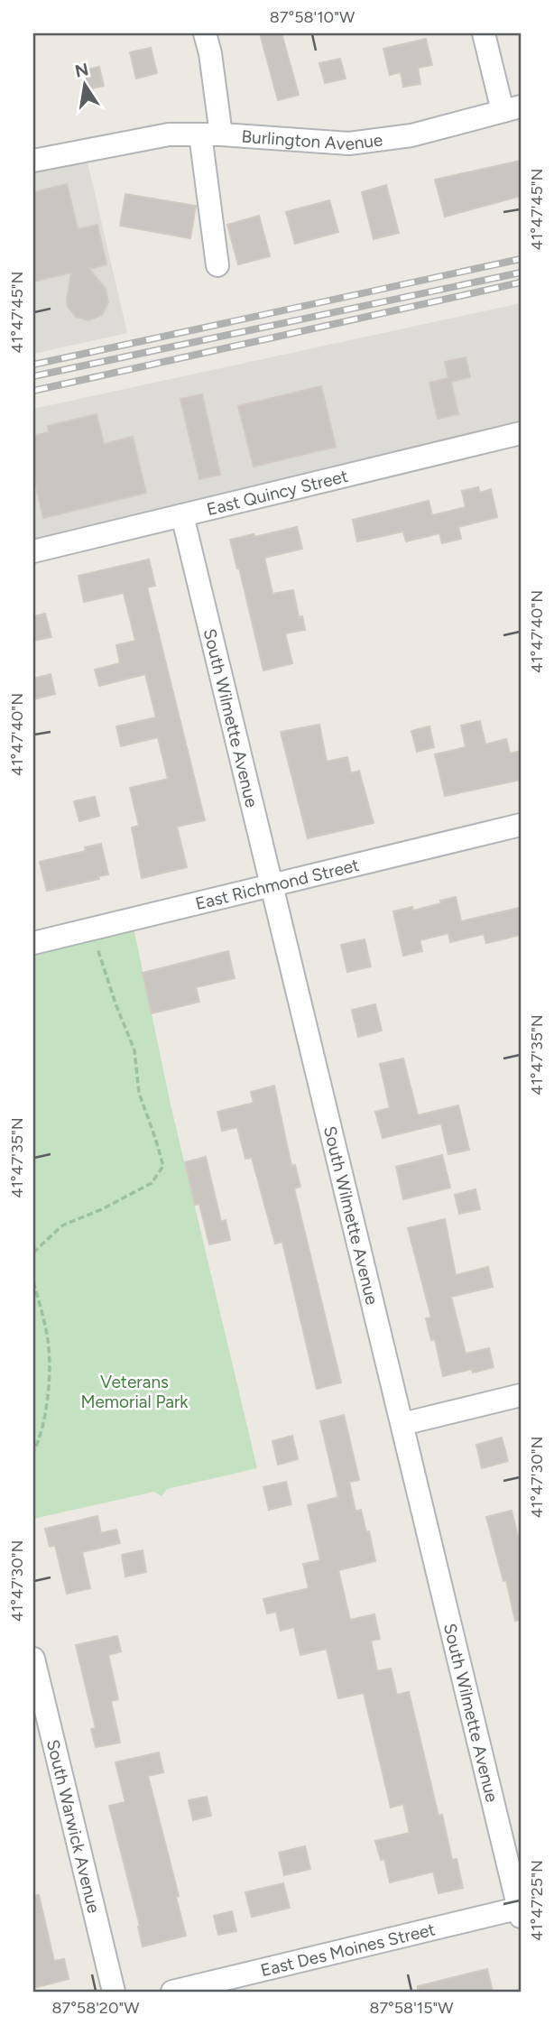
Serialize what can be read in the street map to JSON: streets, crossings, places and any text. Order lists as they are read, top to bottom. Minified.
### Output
{"streets":{"street":["Burlington Avenue","East Quincy Street","South Wilmette Avenue","East Richmond Street","South Warwick Avenue","East Des Moines Street"]},"crossings":[["East Quincy Street","South Wilmette Avenue"],["South Wilmette Avenue","East Richmond Street"],["South Wilmette Avenue","East Des Moines Street"]],"parks":["Veterans Memorial Park"],"north":"top","coordinates":["87°58'10\"W","41°47'45\"N","41°47'40\"N","41°47'35\"N","41°47'30\"N","41°47'25\"N","87°58'20\"W","87°58'15\"W"]}
